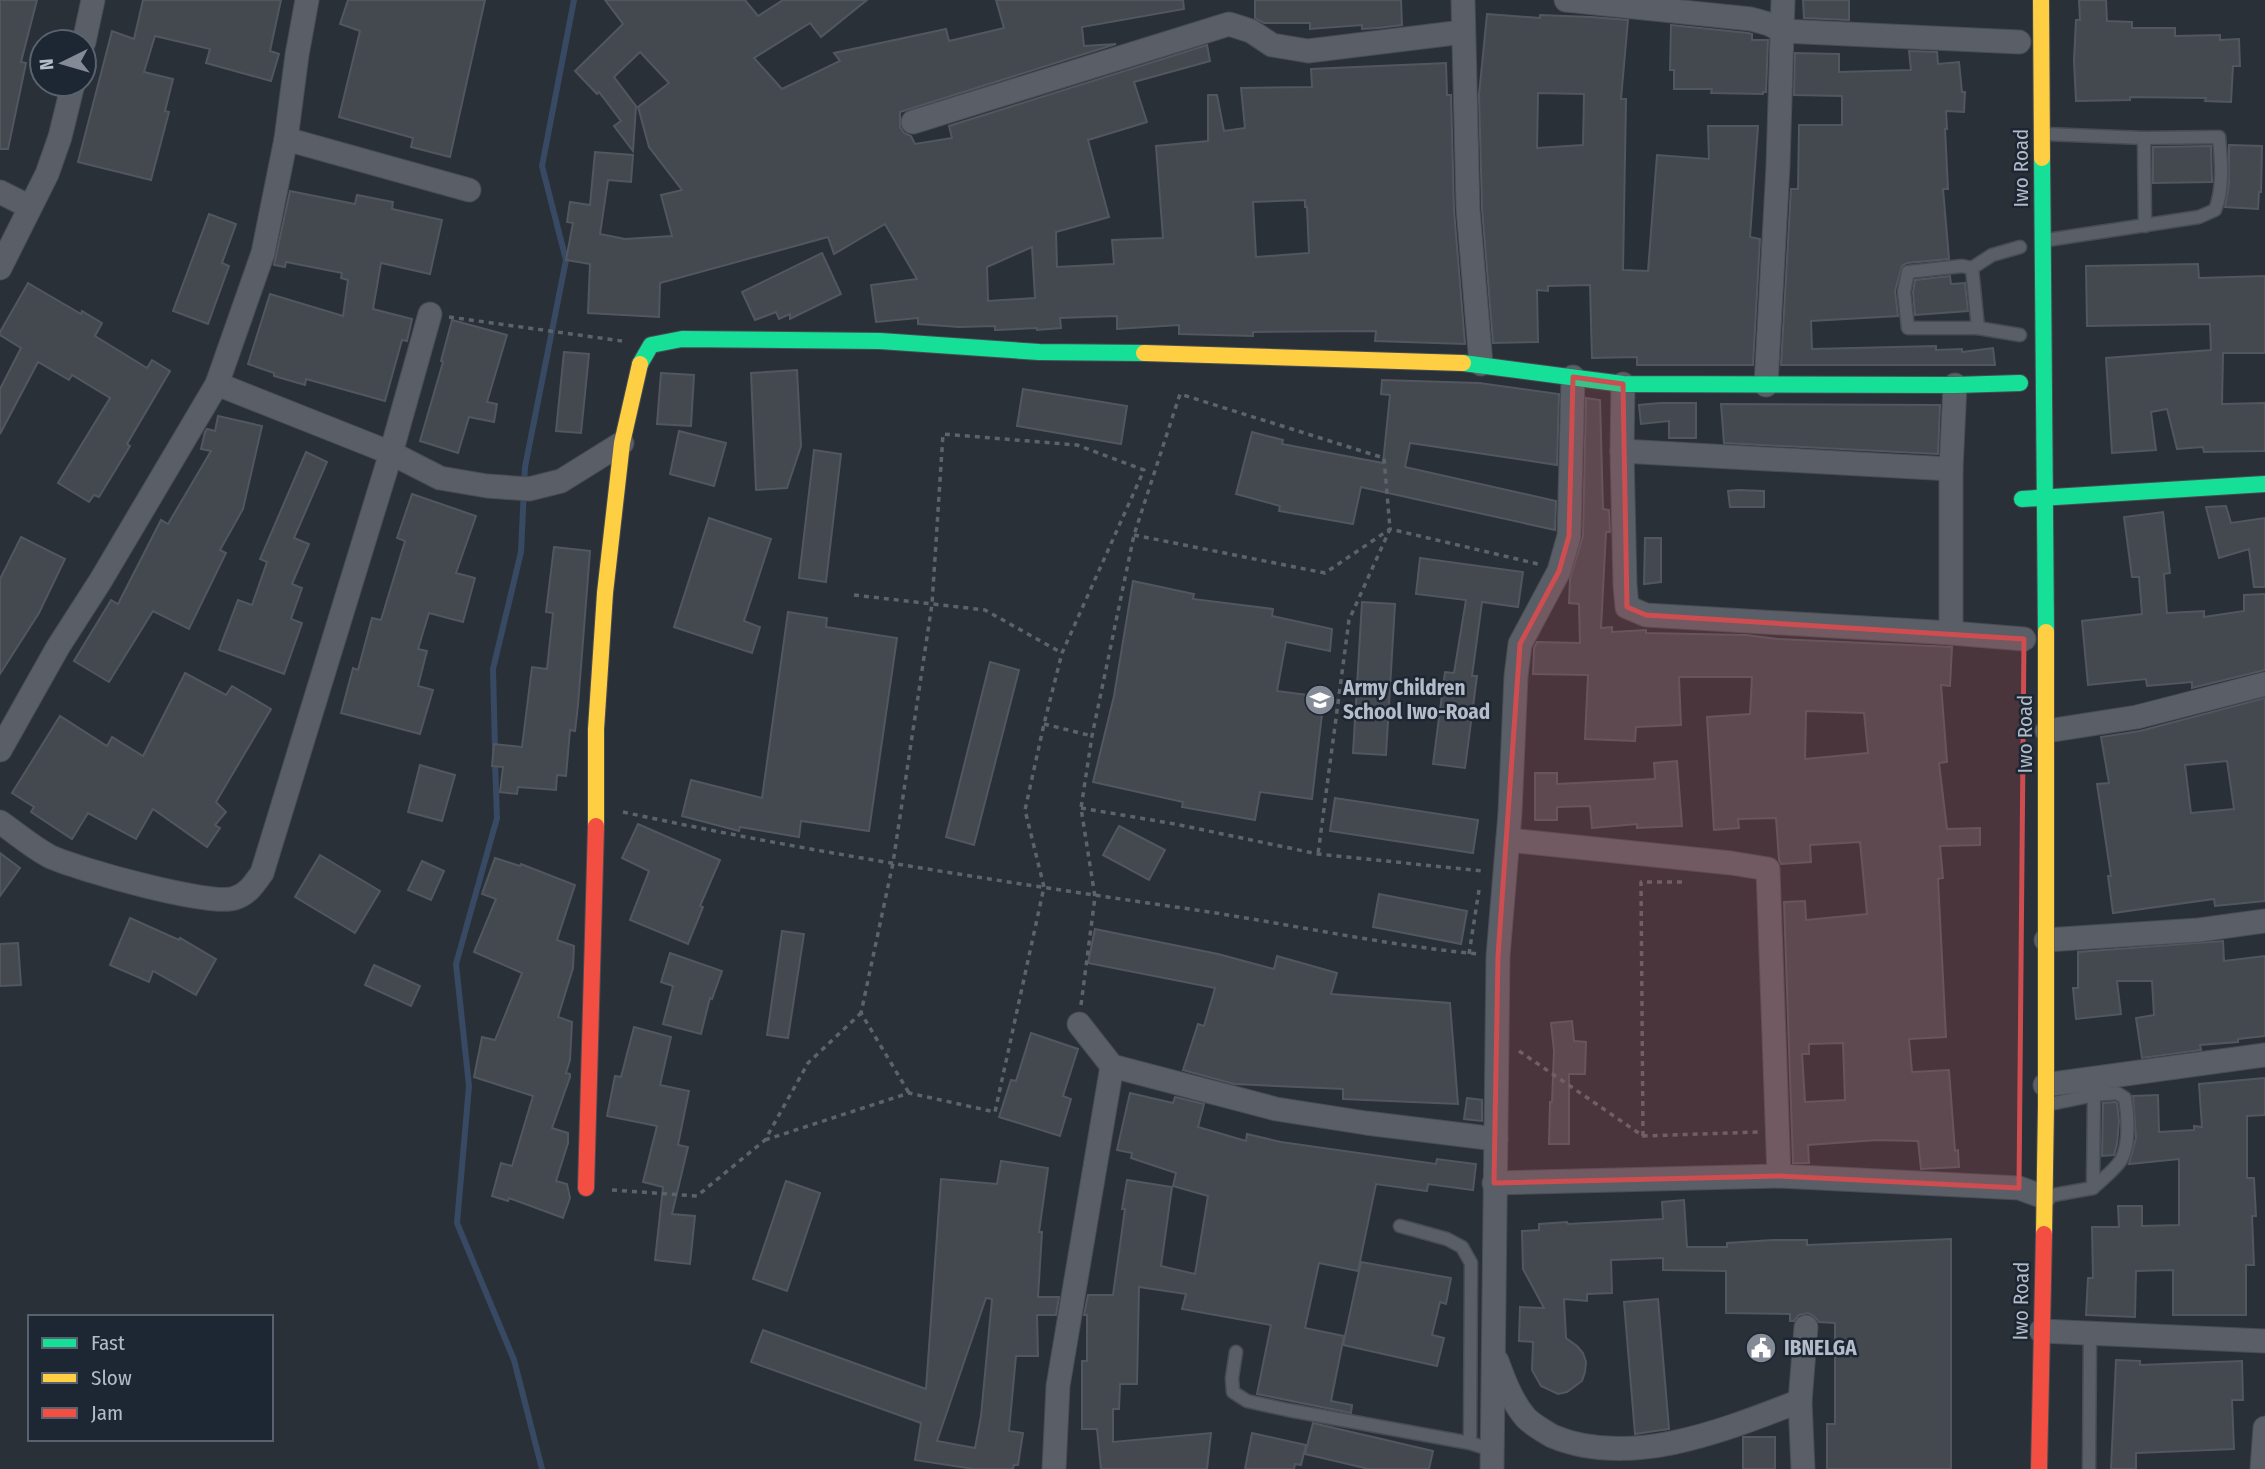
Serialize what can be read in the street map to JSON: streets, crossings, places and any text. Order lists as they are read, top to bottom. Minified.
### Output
{"streets":{"main road":["Iwo Road"]},"places":{"school or university":["Army Children School Iwo-Road"],"public building":["IBNELGA"]},"legend":["Fast","Slow","Jam"],"north":"left"}
